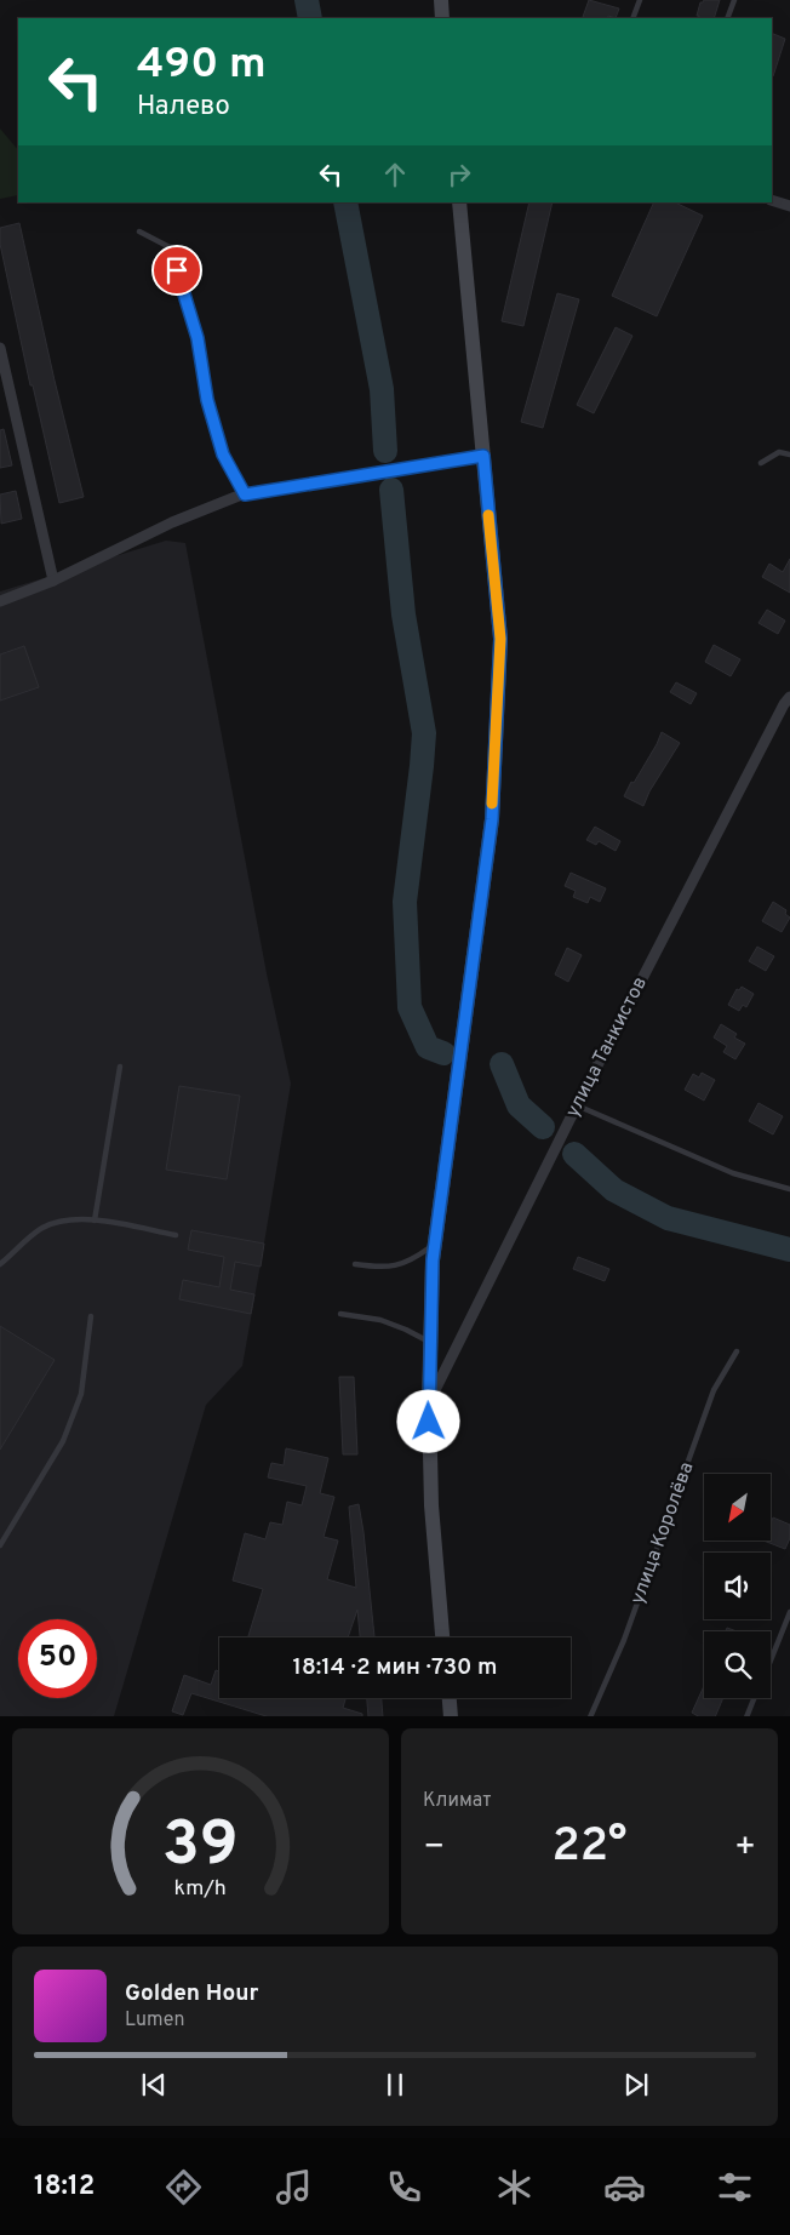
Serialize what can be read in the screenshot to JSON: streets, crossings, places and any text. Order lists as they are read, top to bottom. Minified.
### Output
{"streets":{"street":["улица Танкистов"],"lane":["улица Королёва"]},"north":"bottom left","page":{"turn":["490 m","Налево"],"limit":"50","trip":"18:14 · 2 мин · 730 m","tile":"Климат","heat":["−","22°","+"],"song":["Golden Hour","Lumen"],"tabs":"18:12","gauge":["39","km/h"]}}
